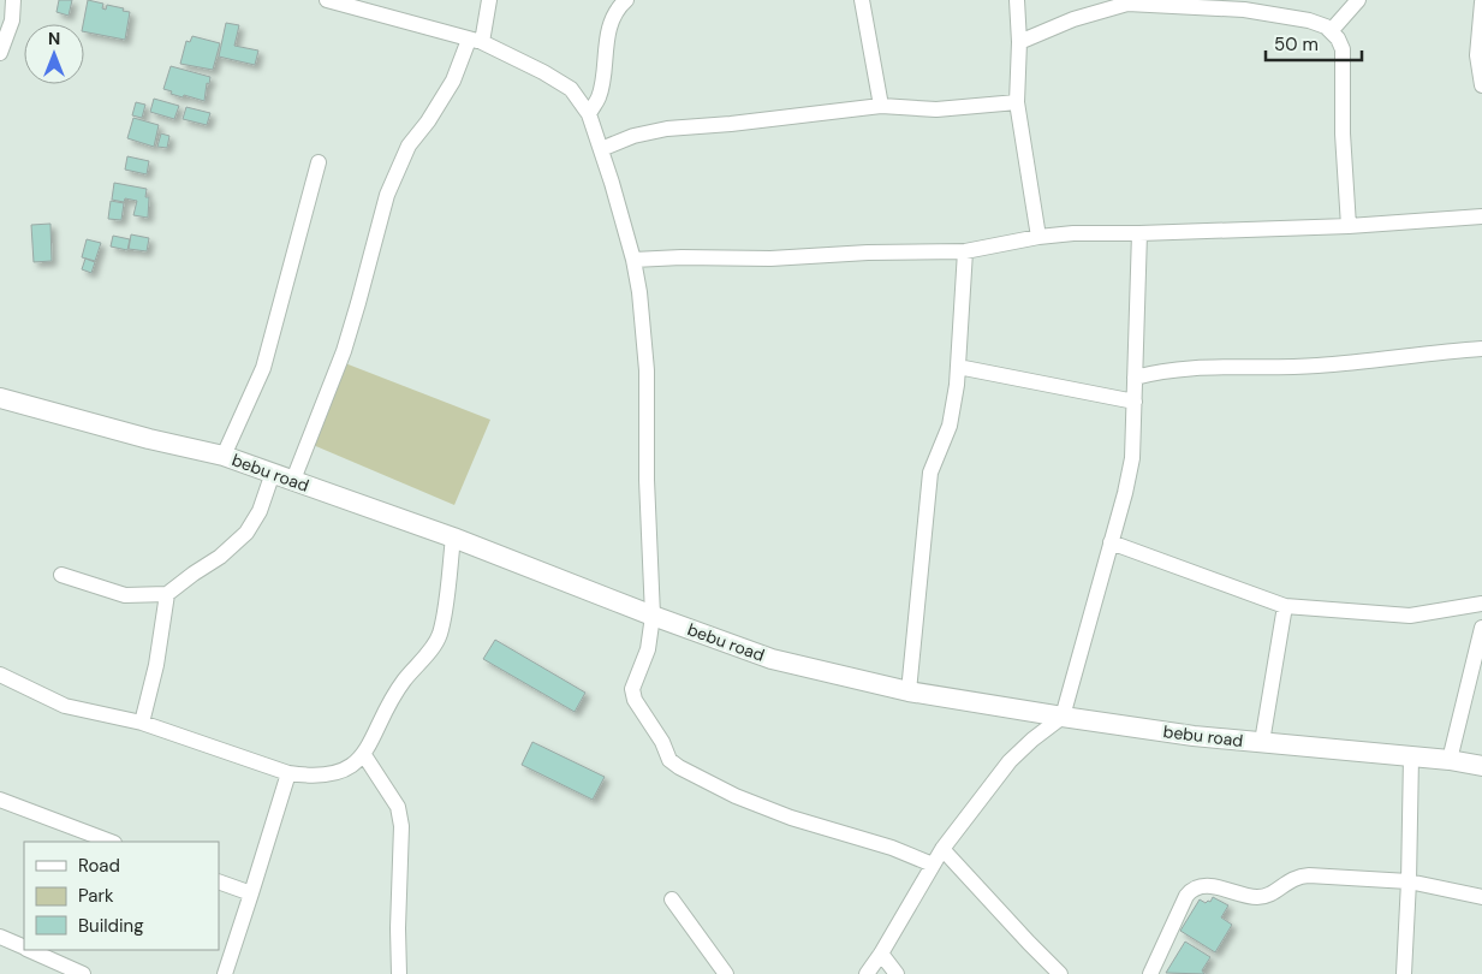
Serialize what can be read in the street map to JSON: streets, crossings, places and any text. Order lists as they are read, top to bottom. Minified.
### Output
{"streets":{"street":["bebu road"]},"legend":["Road","Park","Building"],"scale_bar":"50 m","north":"top"}
